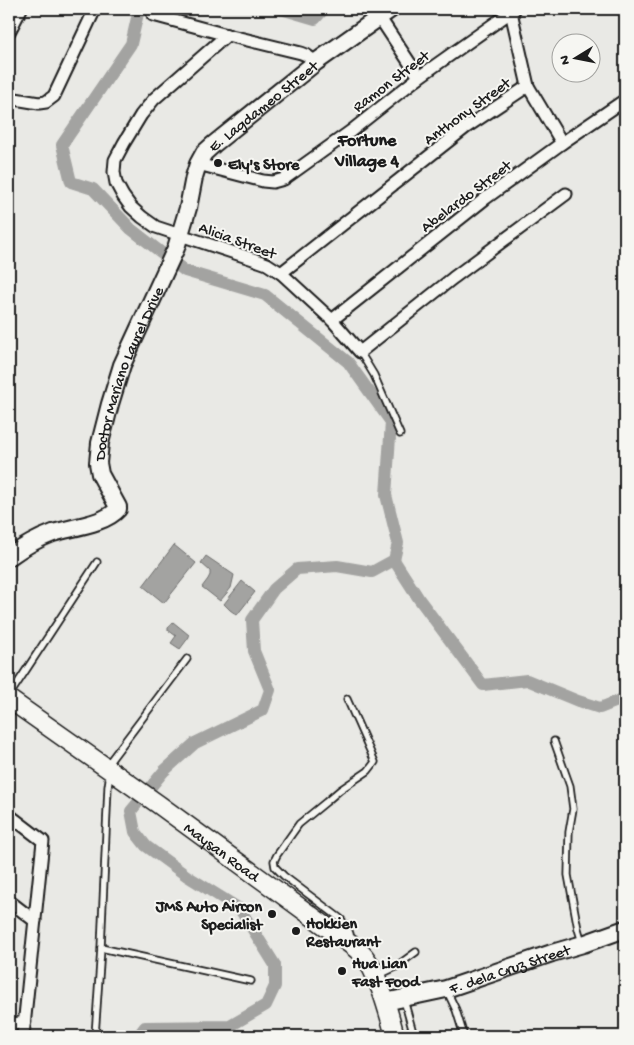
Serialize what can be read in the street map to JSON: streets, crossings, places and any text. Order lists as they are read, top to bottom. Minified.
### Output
{"streets":{"main road":["Maysan Road"],"street":["Ramon Street","E. Lagdameo Street","Anthony Street","Abelardo Street","Alicia Street","Doctor Mariano Laurel Drive","F. dela Cruz Street"]},"crossings":[["Ramon Street","E. Lagdameo Street"],["E. Lagdameo Street","Alicia Street"],["E. Lagdameo Street","Doctor Mariano Laurel Drive"],["Anthony Street","Alicia Street"],["Abelardo Street","Alicia Street"],["Alicia Street","Doctor Mariano Laurel Drive"],["Maysan Road","F. dela Cruz Street"]],"districts":["Fortune Village 4"],"places":["Ely's Store","JMS Auto Aircon Specialist","Hokkien Restaurant","Hua Lian Fast Food"],"north":"left"}
